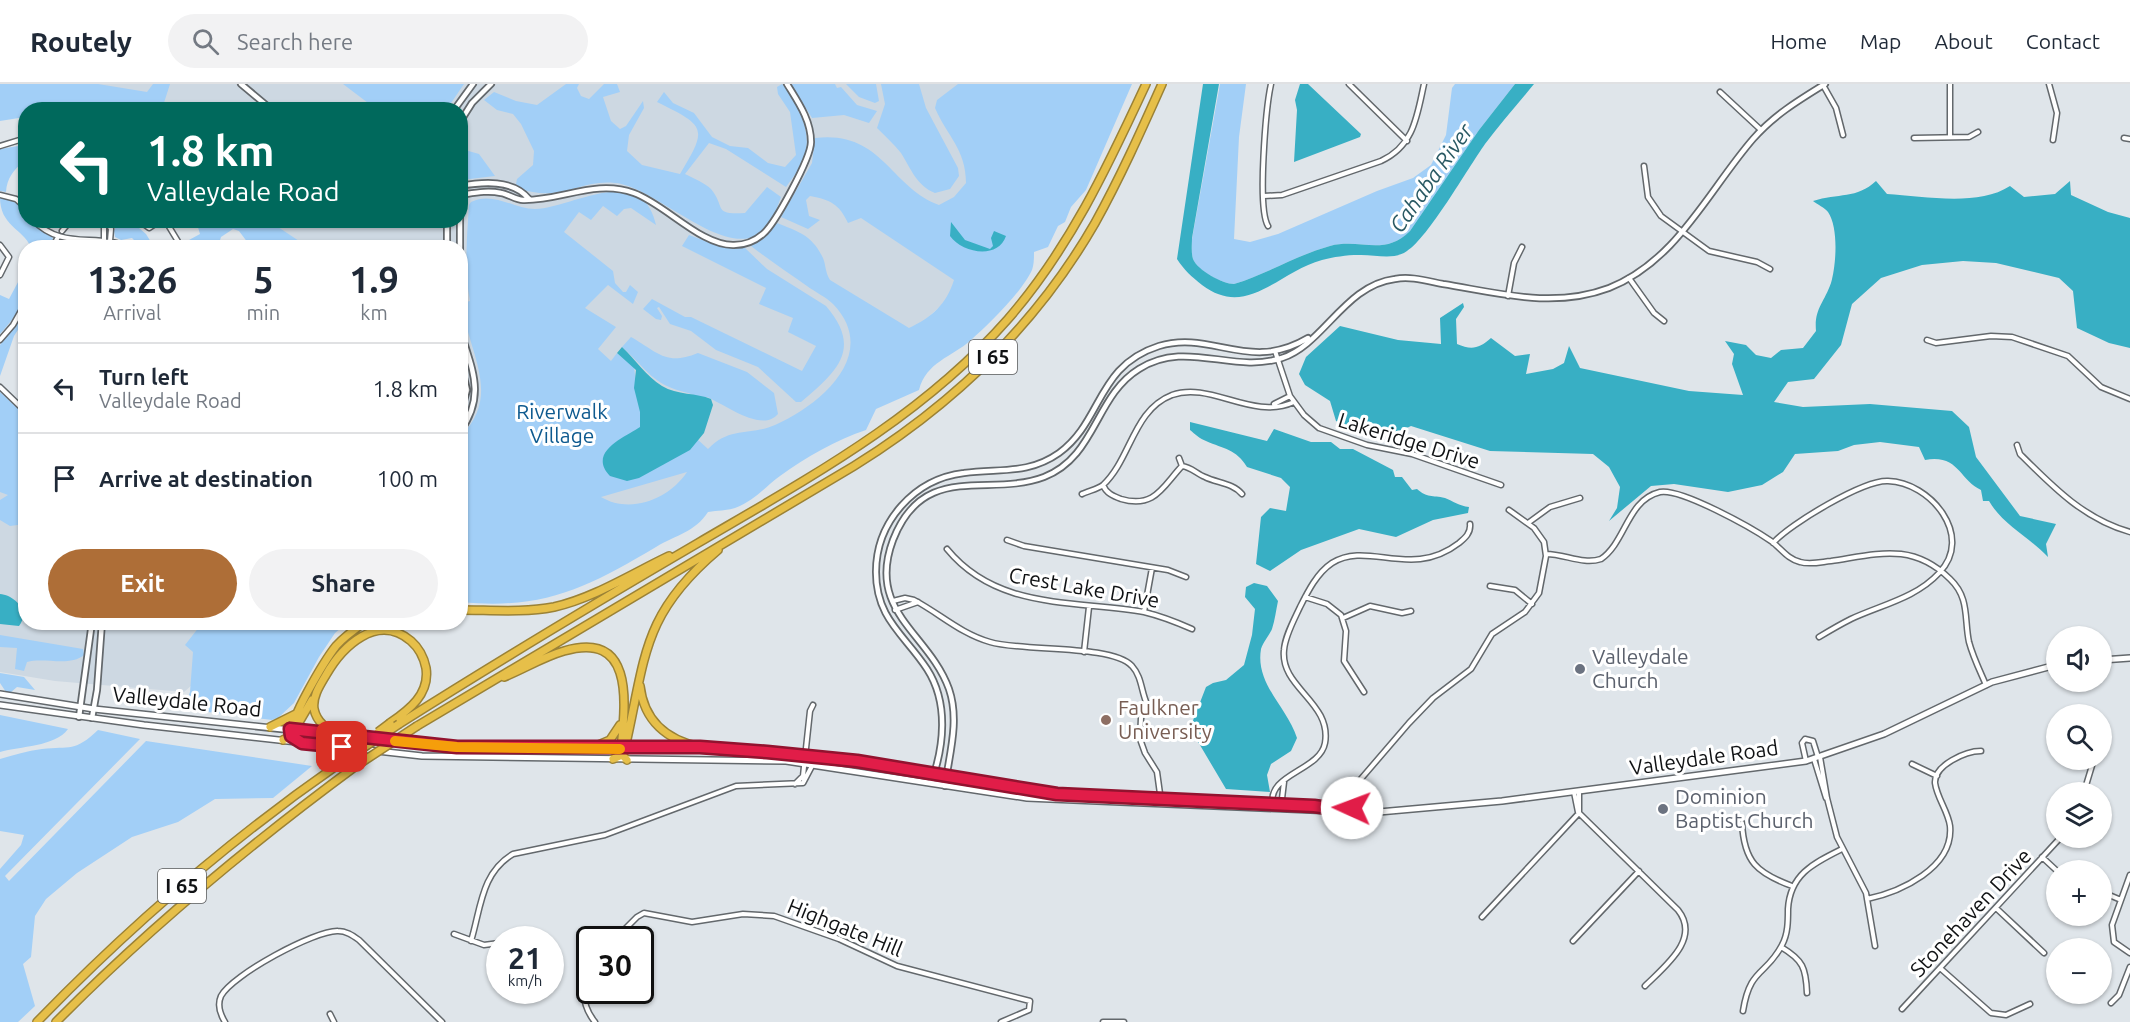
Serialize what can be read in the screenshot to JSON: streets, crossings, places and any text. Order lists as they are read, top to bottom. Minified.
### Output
{"streets":{"highway":["I 65"],"main road":["Valleydale Road"],"street":["Lakeridge Drive","Crest Lake Drive","Stonehaven Drive","Highgate Hill"]},"water":["Cahaba River"],"parks":["Riverwalk Village"],"places":["Valleydale Church","Faulkner University","Dominion Baptist Church"],"page":{"header":"Routely","search":"Search here","nav":["Home","Map","About","Contact"],"turn":["1.8 km","Valleydale Road"],"eta":["13:26","Arrival","5","min","1.9","km"],"list":[{"name":"Turn left","note":"Valleydale Road","value":"1.8 km"},{"name":"Arrive at destination","value":"100 m"}],"buttons":["Exit","Share"],"map_buttons":["+","−"],"speed":"21 km/h","limit":"30"}}
